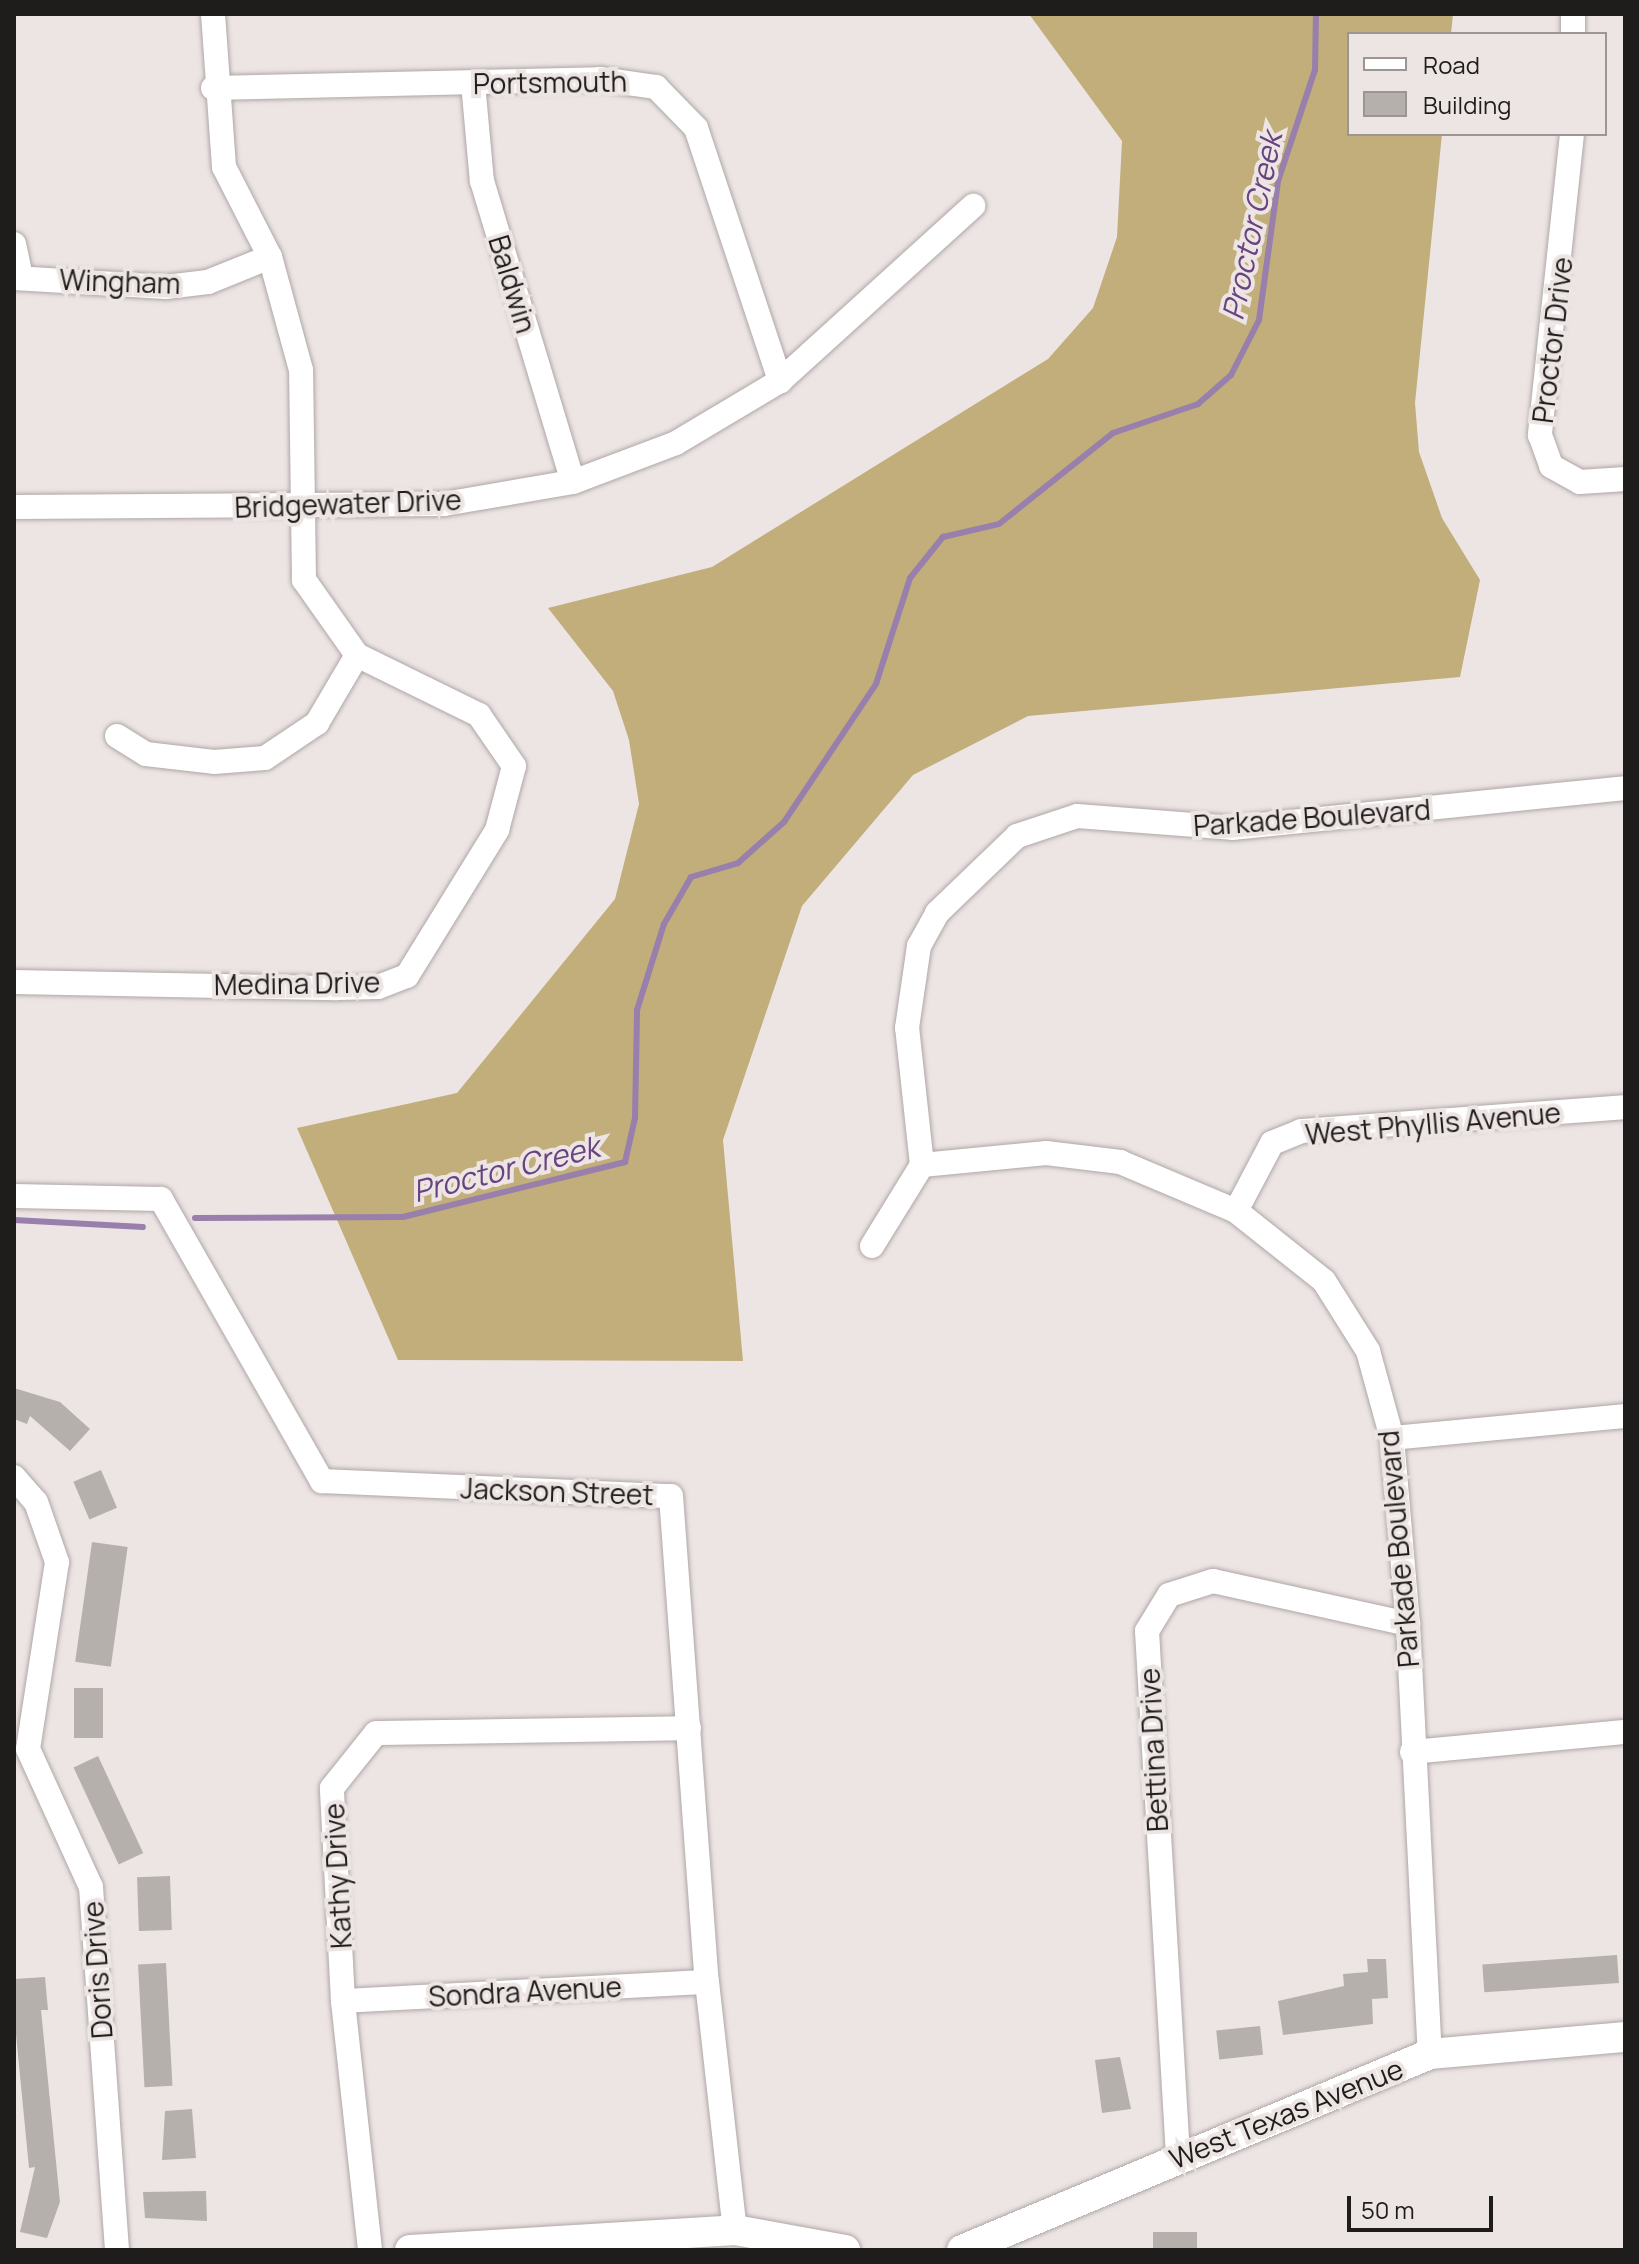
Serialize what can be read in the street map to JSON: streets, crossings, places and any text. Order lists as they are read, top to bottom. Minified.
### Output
{"streets":{"street":["Portsmouth","Wingham","Baldwin","Proctor Drive","Bridgewater Drive","Parkade Boulevard","Medina Drive","West Phyllis Avenue","Jackson Street","Bettina Drive","Kathy Drive","Doris Drive","Sondra Avenue","West Texas Avenue"]},"crossings":[["Portsmouth","Baldwin"],["Portsmouth","Bridgewater Drive"],["Baldwin","Bridgewater Drive"],["Parkade Boulevard","West Phyllis Avenue"],["Parkade Boulevard","Bettina Drive"],["Parkade Boulevard","West Texas Avenue"],["Jackson Street","Kathy Drive"],["Jackson Street","Sondra Avenue"],["Bettina Drive","West Texas Avenue"],["Kathy Drive","Sondra Avenue"]],"water":["Proctor Creek"],"legend":["Road","Building"],"scale_bar":"50 m"}
